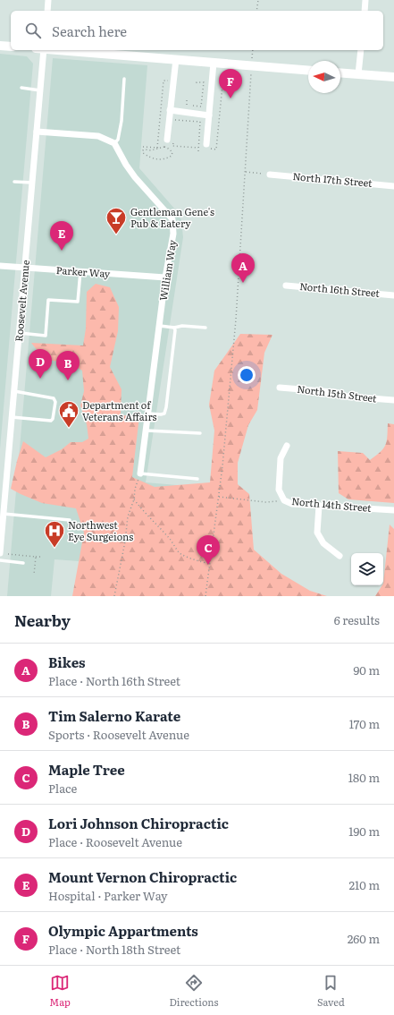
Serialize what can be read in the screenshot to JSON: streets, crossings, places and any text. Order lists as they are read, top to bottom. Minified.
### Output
{"streets":{"street":["North 17th Street","William Way","Parker Way","North 16th Street","Roosevelt Avenue","North 15th Street","North 14th Street"]},"crossings":[["William Way","Parker Way"],["Parker Way","Roosevelt Avenue"]],"places":{"bar":["Gentleman Gene's Pub & Eatery"],"public building":["Department of Veterans Affairs"],"hospital":["Northwest Eye Surgeions"]},"north":"left","page":{"search":"Search here","pins":["F","E","A","D","B","C"],"heading":["Nearby","6 results"],"list":[{"mark":"A","name":"Bikes","note":"Place · North 16th Street","value":"90 m"},{"mark":"B","name":"Tim Salerno Karate","note":"Sports · Roosevelt Avenue","value":"170 m"},{"mark":"C","name":"Maple Tree","note":"Place","value":"180 m"},{"mark":"D","name":"Lori Johnson Chiropractic","note":"Place · Roosevelt Avenue","value":"190 m"},{"mark":"E","name":"Mount Vernon Chiropractic","note":"Hospital · Parker Way","value":"210 m"},{"mark":"F","name":"Olympic Appartments","note":"Place · North 18th Street","value":"260 m"}],"nav":["Map","Directions","Saved"]}}
